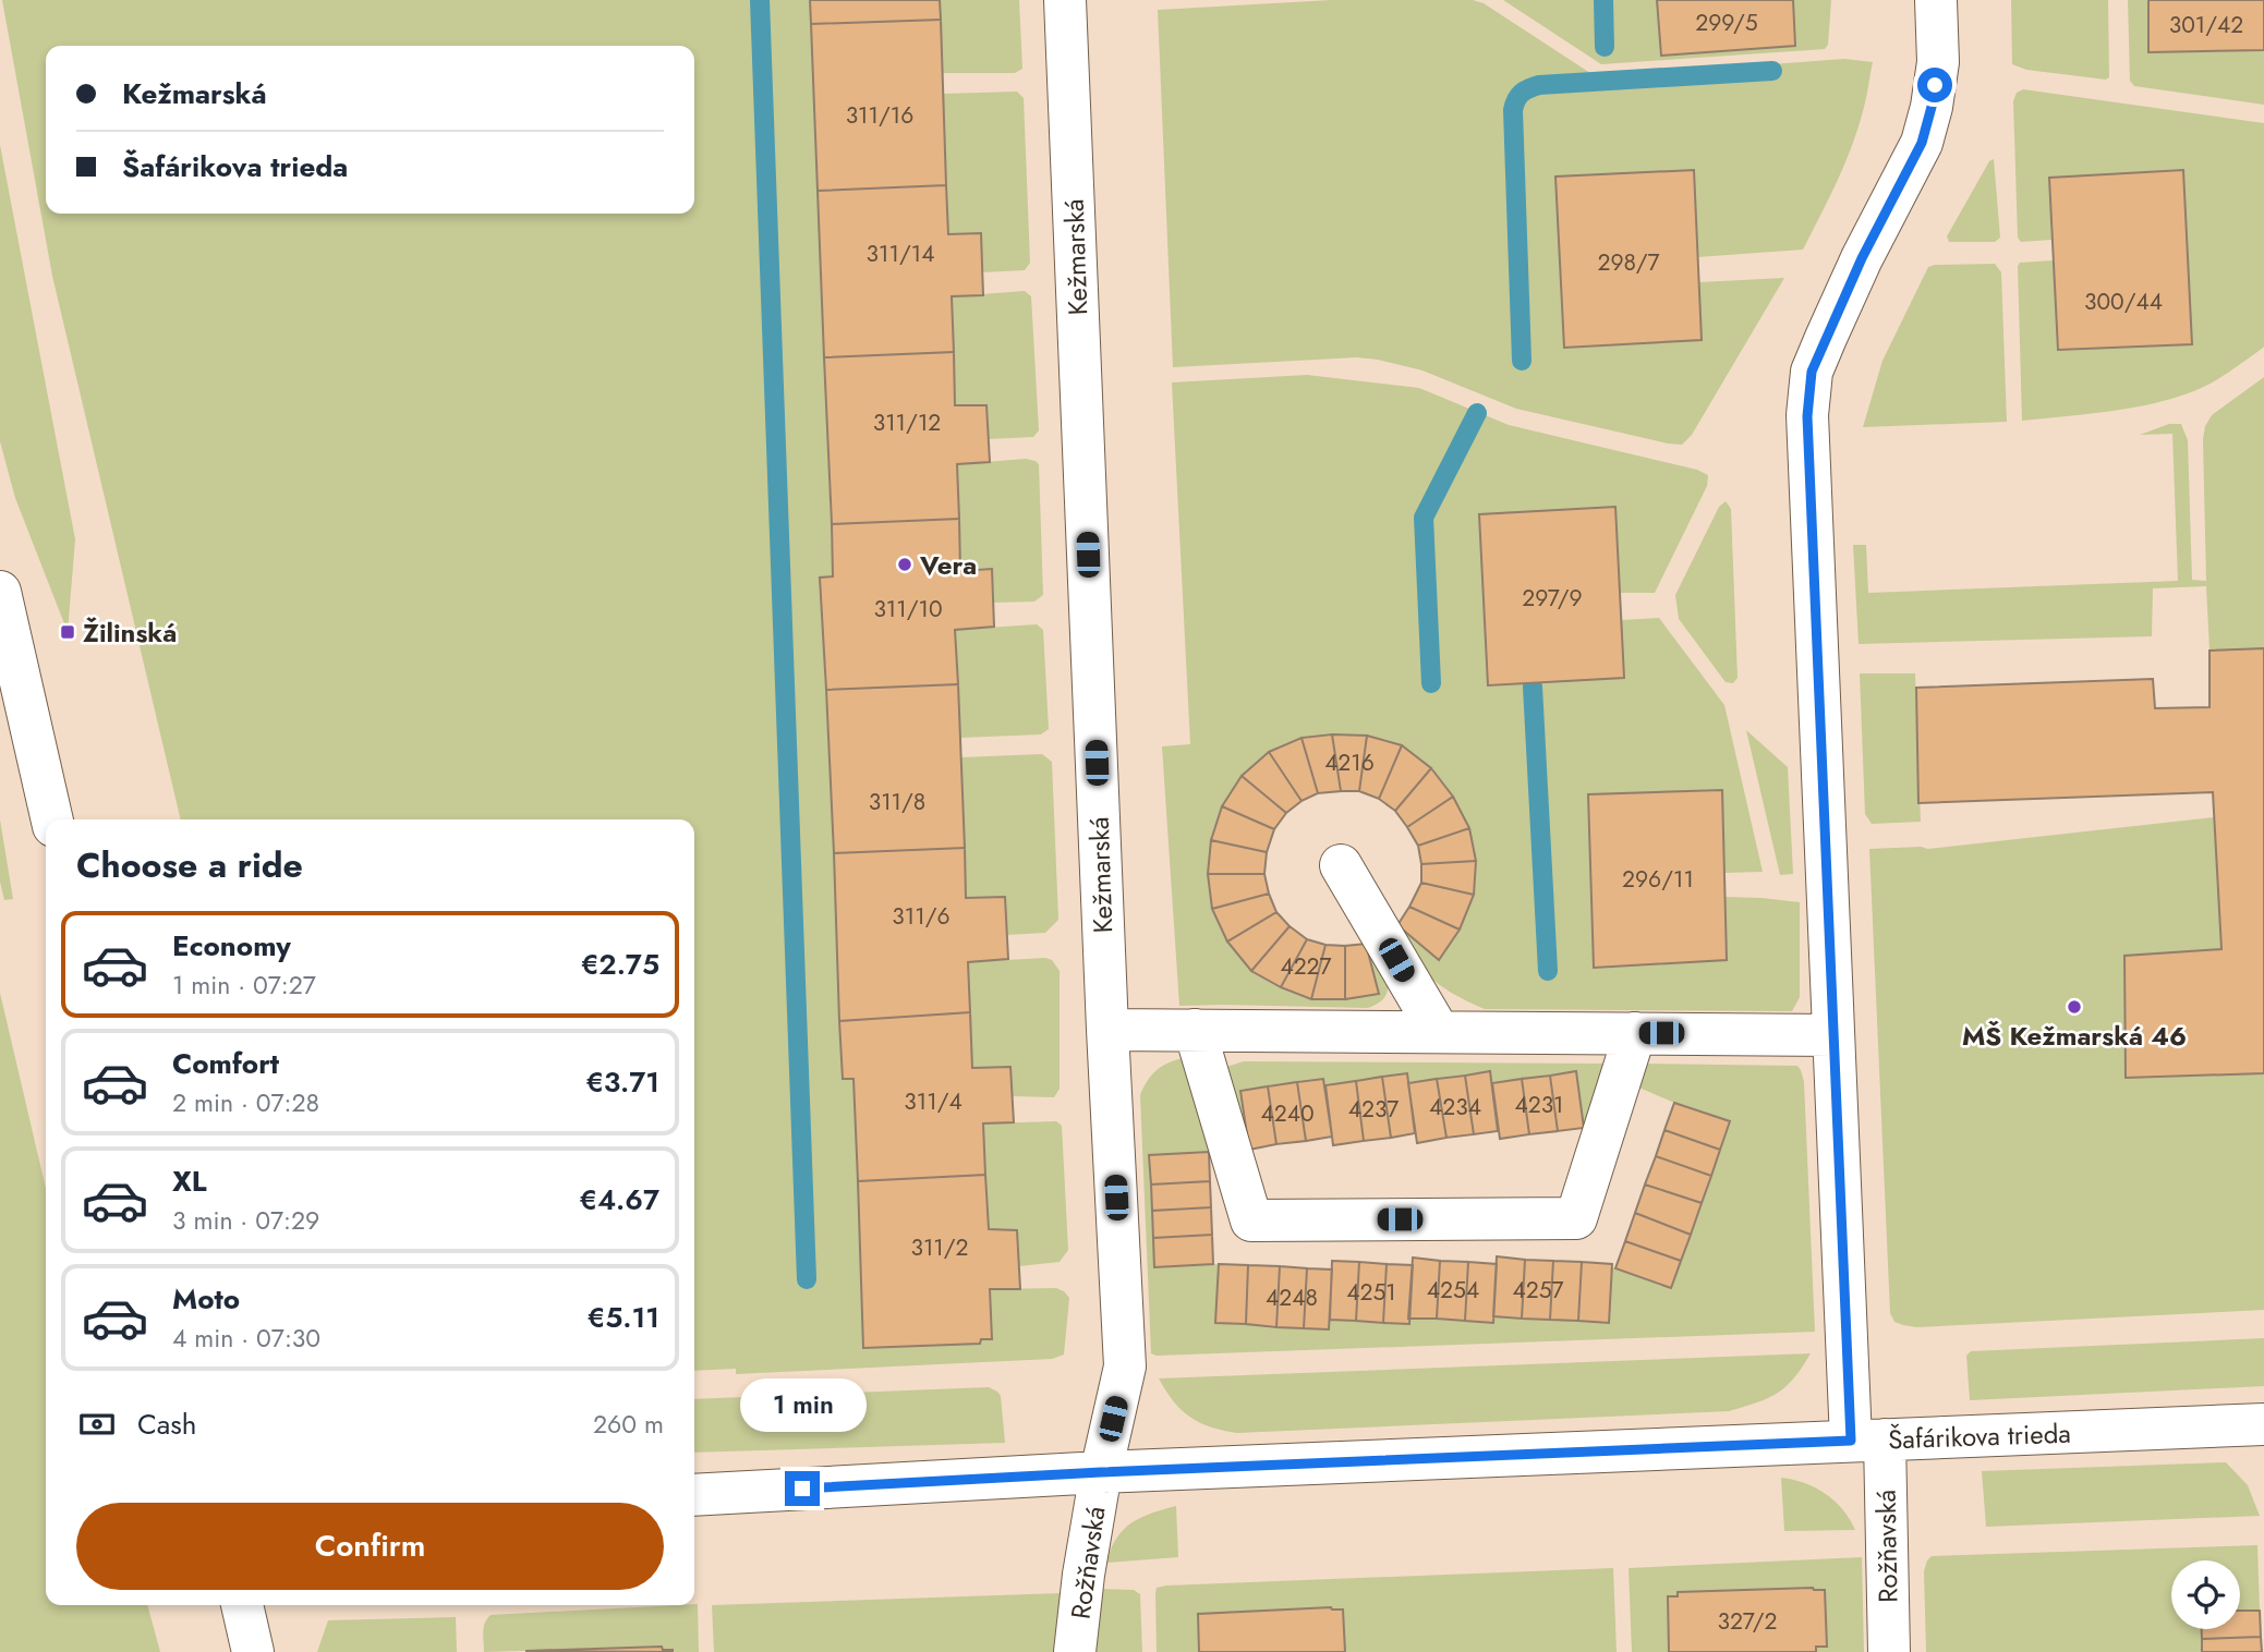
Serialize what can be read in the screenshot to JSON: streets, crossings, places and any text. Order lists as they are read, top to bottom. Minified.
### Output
{"streets":{"street":["Kežmarská","Šafárikova trieda","Rožňavská"]},"crossings":[["Kežmarská","Šafárikova trieda"],["Kežmarská","Rožňavská"],["Šafárikova trieda","Rožňavská"]],"places":{"other":["Vera","MŠ Kežmarská 46"],"transit":["Žilinská"]},"house_numbers":["299/5","301/42","311/16","311/14","298/7","300/44","311/12","297/9","311/10","4216","311/8","296/11","311/6","4227","311/4","4231","4234","4237","4240","311/2","4254","4257","4251","4248","327/2"],"page":{"banner":["Kežmarská","Šafárikova trieda"],"heading":"Choose a ride","list":[{"name":"Economy","note":"1 min · 07:27","value":"€2.75"},{"name":"Comfort","note":"2 min · 07:28","value":"€3.71"},{"name":"XL","note":"3 min · 07:29","value":"€4.67"},{"name":"Moto","note":"4 min · 07:30","value":"€5.11"}],"bubble":"1 min","pay":["Cash","260 m"],"buttons":"Confirm"}}
